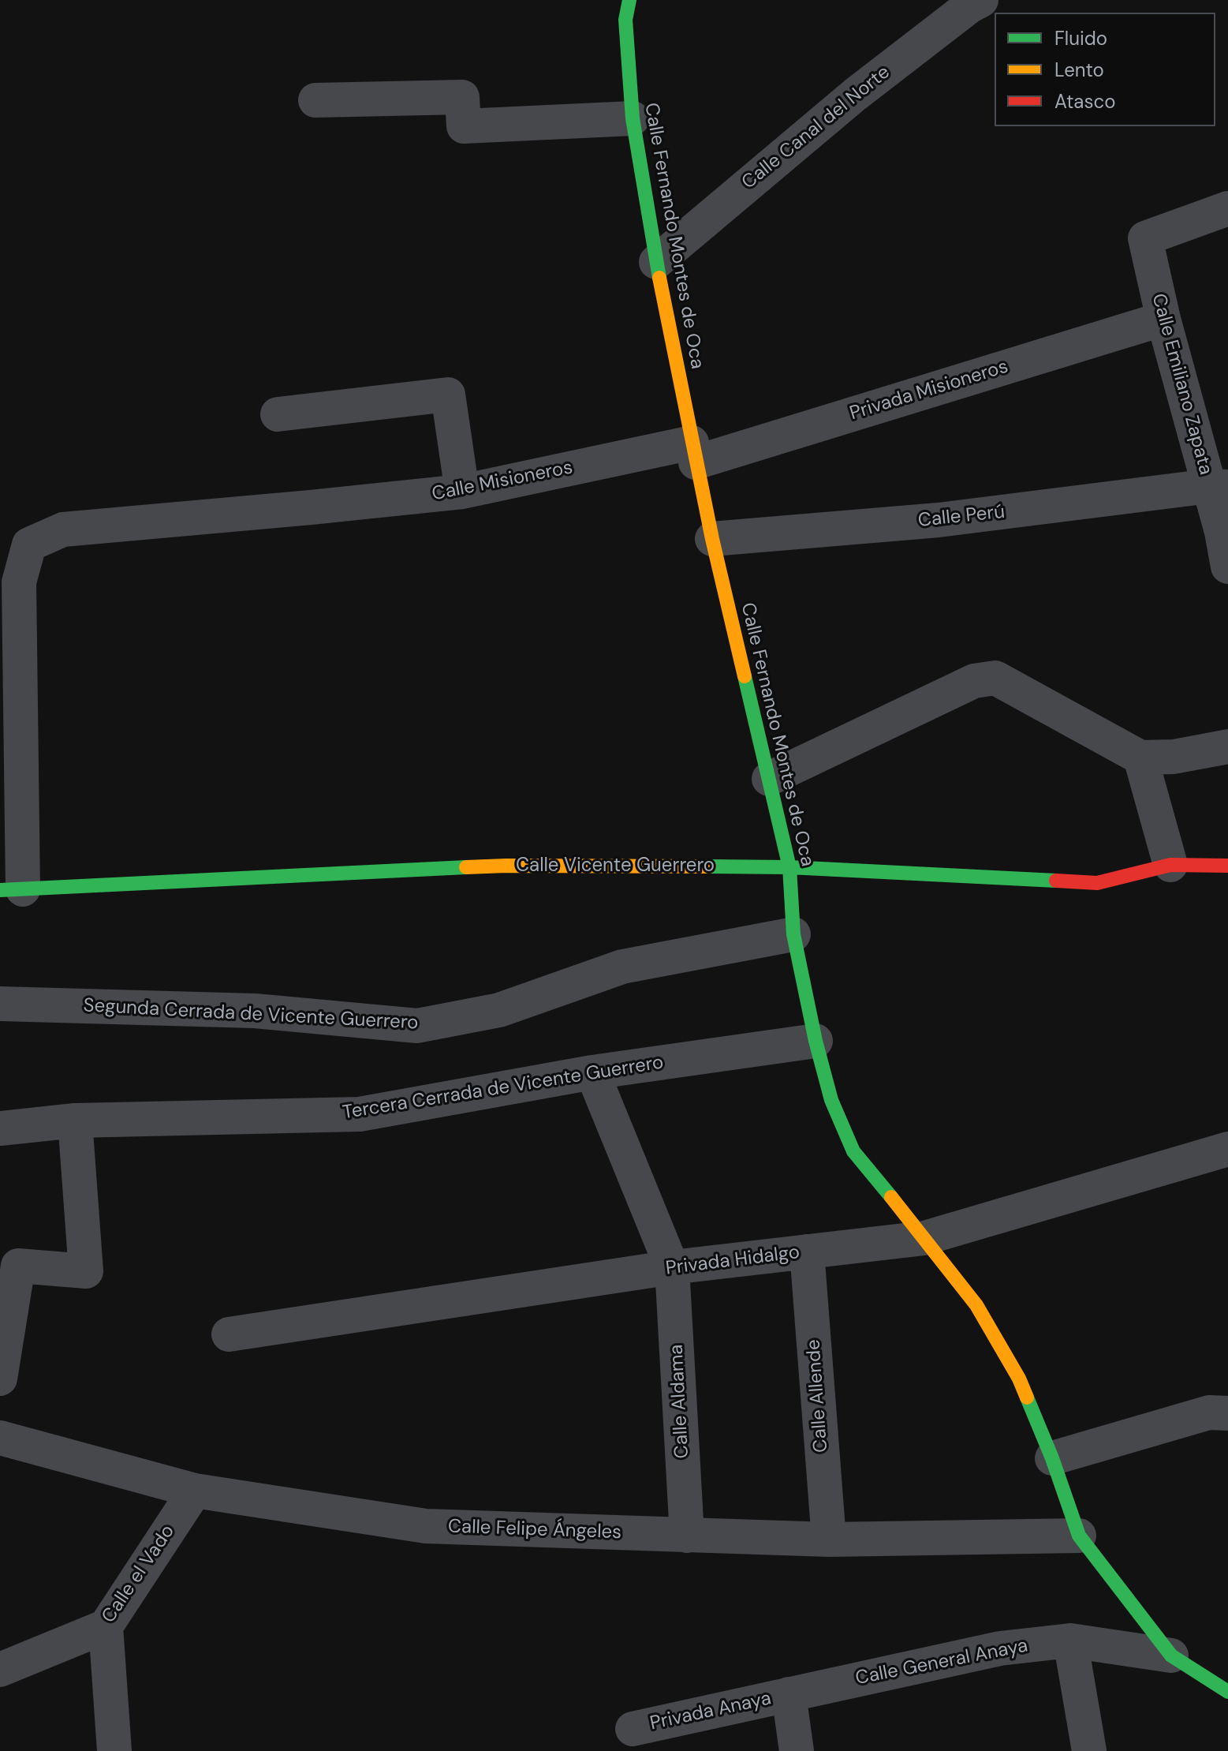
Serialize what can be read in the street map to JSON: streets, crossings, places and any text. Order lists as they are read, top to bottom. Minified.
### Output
{"streets":{"street":["Calle Canal del Norte","Calle Fernando Montes de Oca","Calle Emiliano Zapata","Privada Misioneros","Calle Misioneros","Calle Perú","Calle Vicente Guerrero","Segunda Cerrada de Vicente Guerrero","Tercera Cerrada de Vicente Guerrero","Privada Hidalgo","Calle Allende","Calle Aldama","Calle Felipe Ángeles","Calle el Vado","Calle General Anaya","Privada Anaya"]},"crossings":[["Calle Canal del Norte","Calle Fernando Montes de Oca"],["Calle Fernando Montes de Oca","Privada Misioneros"],["Calle Fernando Montes de Oca","Calle Misioneros"],["Calle Fernando Montes de Oca","Calle Perú"],["Calle Fernando Montes de Oca","Calle Vicente Guerrero"],["Calle Fernando Montes de Oca","Segunda Cerrada de Vicente Guerrero"],["Calle Fernando Montes de Oca","Tercera Cerrada de Vicente Guerrero"],["Calle Fernando Montes de Oca","Privada Hidalgo"],["Calle Fernando Montes de Oca","Calle Felipe Ángeles"],["Calle Fernando Montes de Oca","Calle General Anaya"],["Calle Emiliano Zapata","Privada Misioneros"],["Calle Emiliano Zapata","Calle Perú"],["Privada Misioneros","Calle Misioneros"],["Calle Misioneros","Calle Vicente Guerrero"],["Tercera Cerrada de Vicente Guerrero","Calle Aldama"],["Privada Hidalgo","Calle Allende"],["Privada Hidalgo","Calle Aldama"],["Calle Allende","Calle Felipe Ángeles"],["Calle Aldama","Calle Felipe Ángeles"],["Calle Felipe Ángeles","Calle el Vado"],["Calle General Anaya","Privada Anaya"]],"legend":["Fluido","Lento","Atasco"]}
